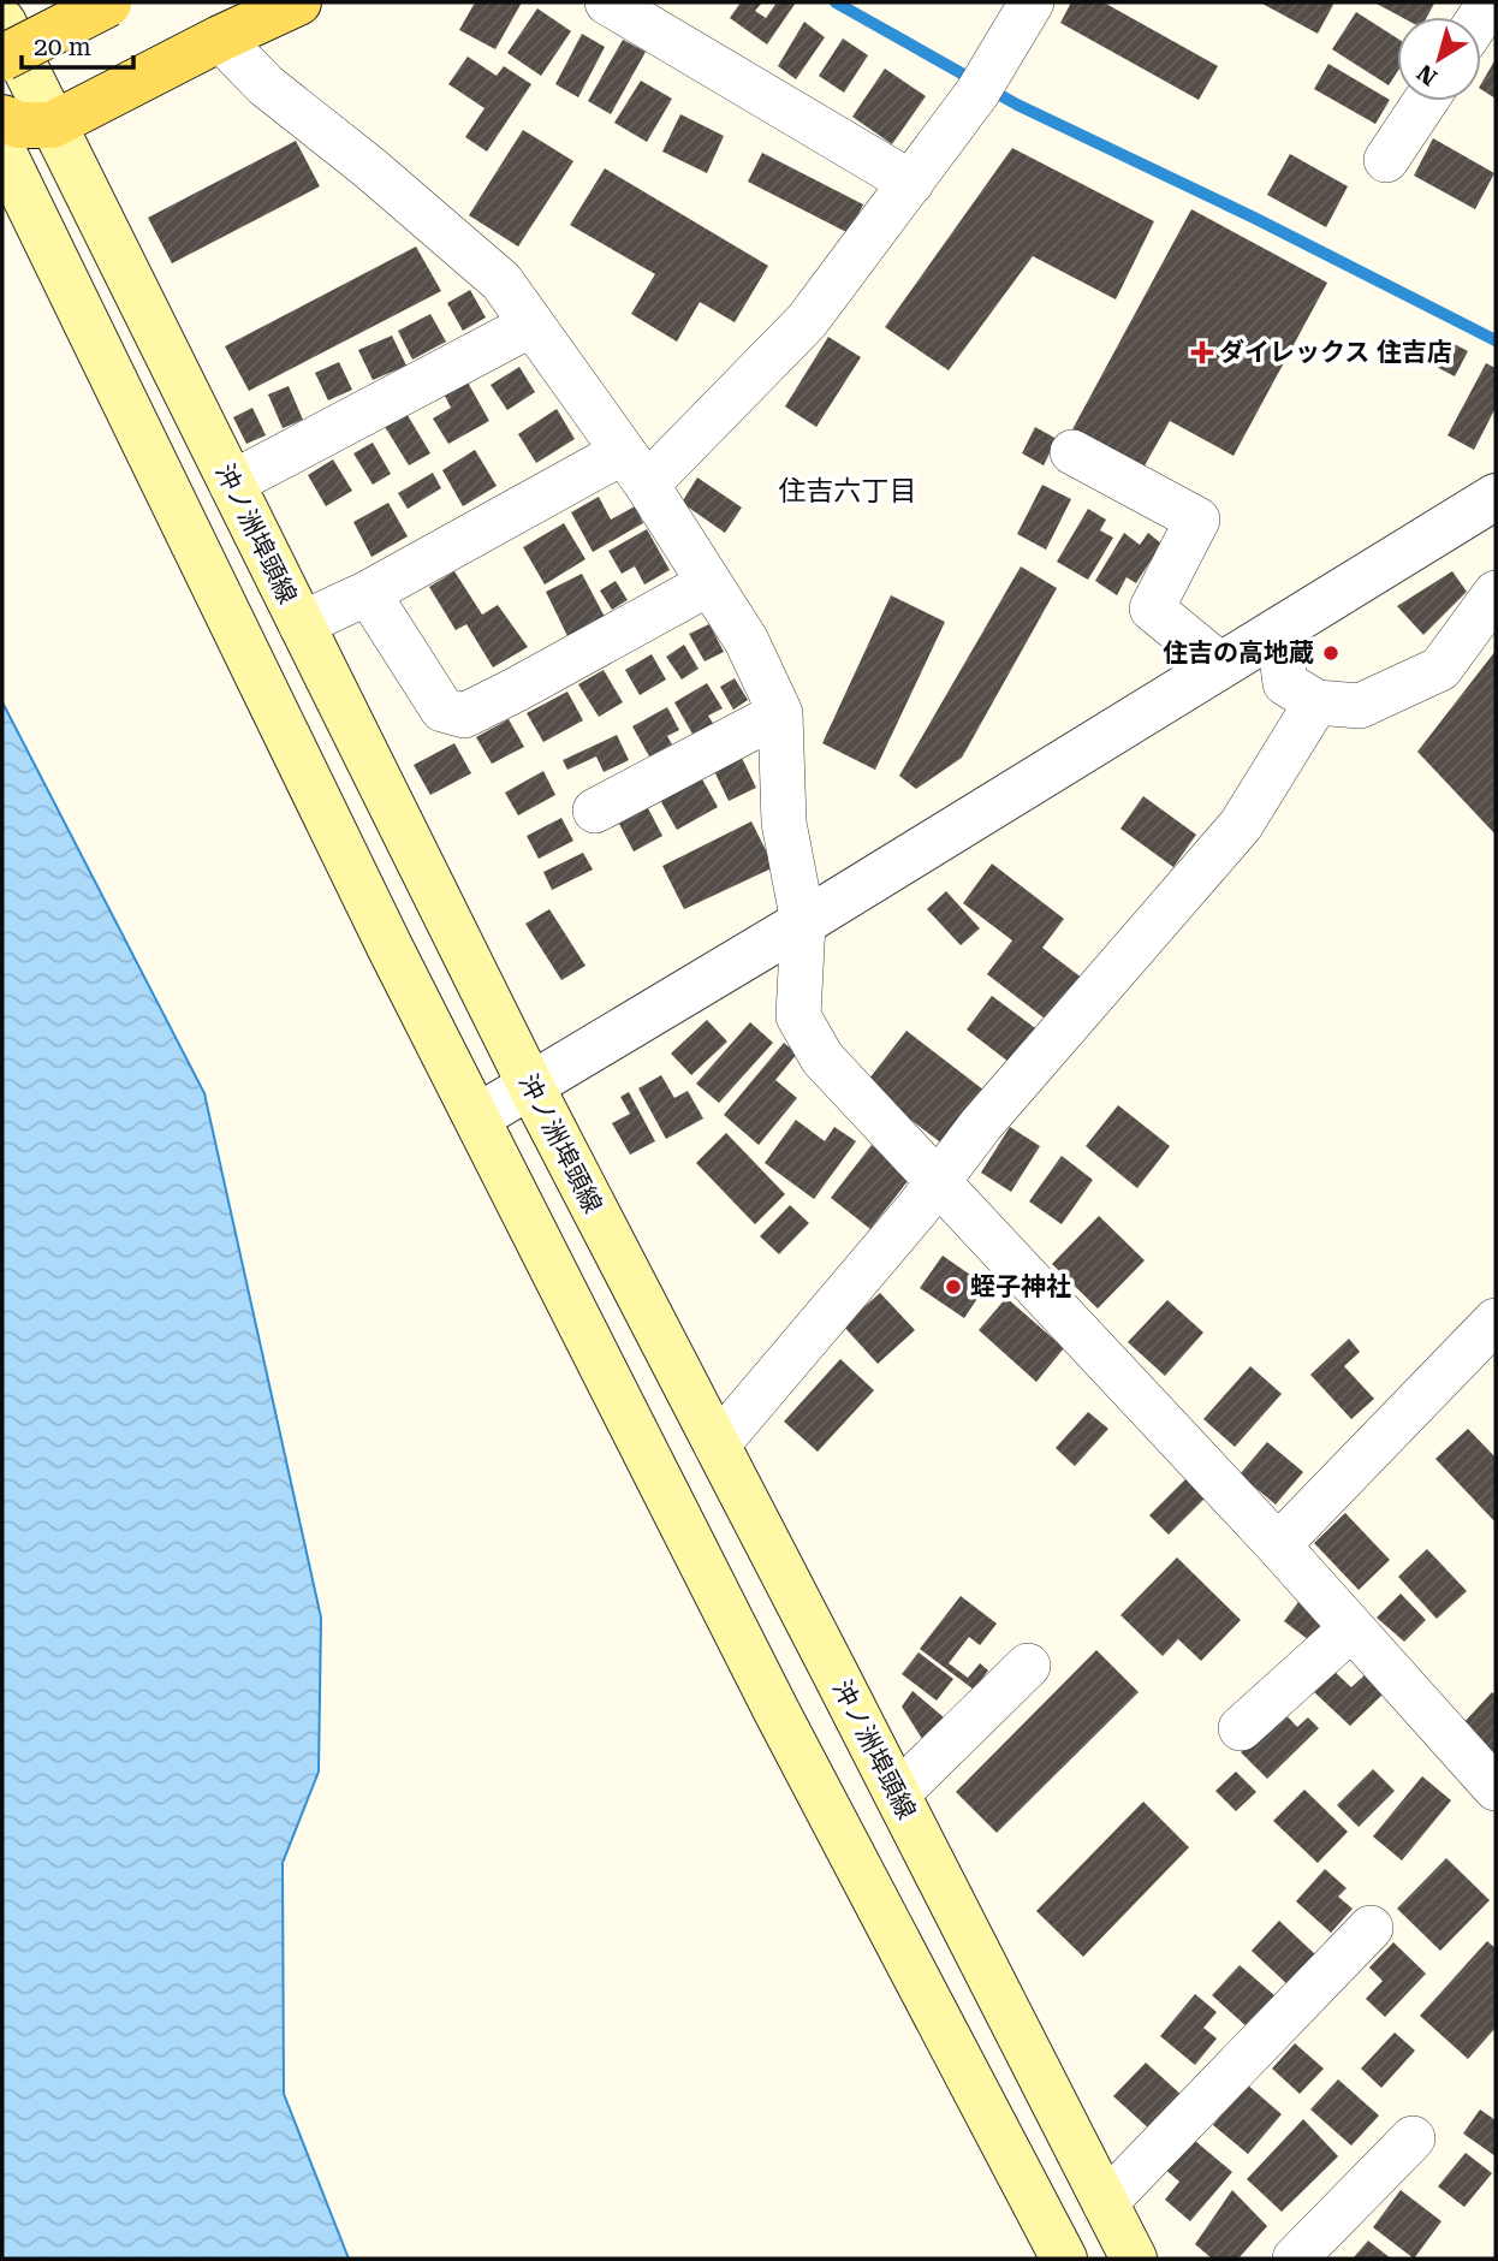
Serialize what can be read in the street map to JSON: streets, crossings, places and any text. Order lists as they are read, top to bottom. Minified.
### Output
{"streets":{"main road":["沖ノ洲埠頭線"]},"districts":["住吉六丁目"],"places":{"health":["ダイレックス 住吉店"],"other":["住吉の高地蔵","蛭子神社"]},"scale_bar":"20 m","north":"bottom left"}
